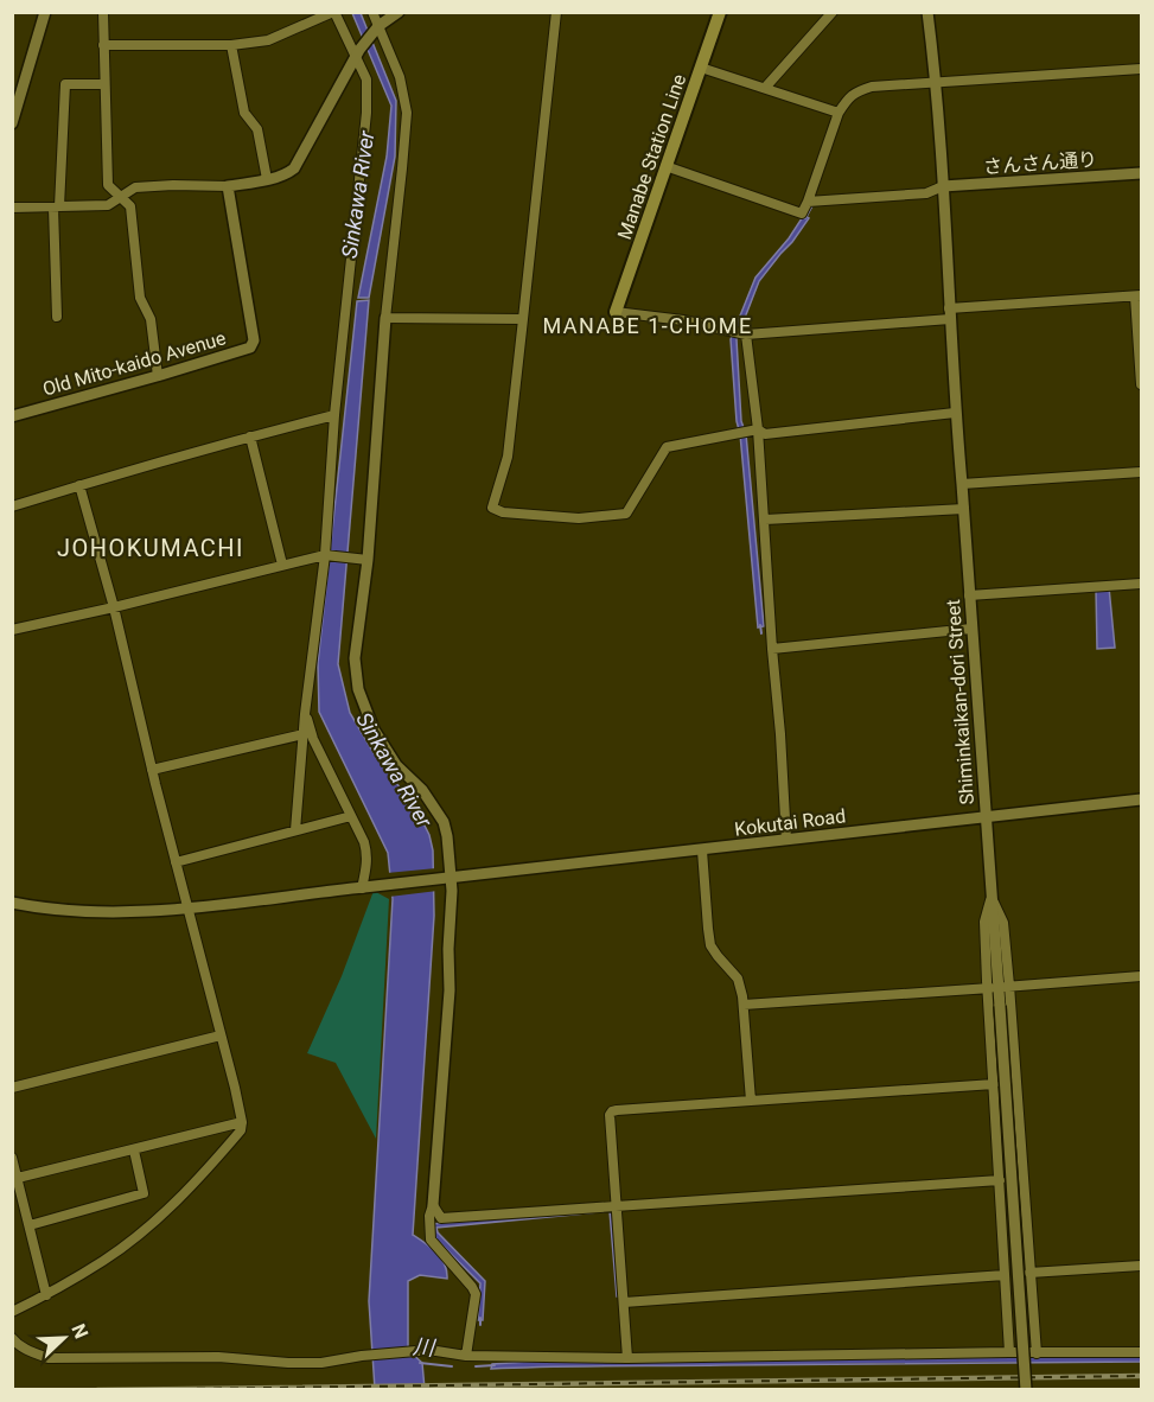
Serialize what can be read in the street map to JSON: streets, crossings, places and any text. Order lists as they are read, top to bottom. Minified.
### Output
{"streets":{"main road":["Manabe Station Line"],"street":["さんさん通り","Old Mito-kaido Avenue","Shiminkaikan-dori Street","Kokutai Road"]},"crossings":[["さんさん通り","Shiminkaikan-dori Street"],["Shiminkaikan-dori Street","Kokutai Road"]],"districts":["MANABE 1-CHOME","JOHOKUMACHI"],"water":["Sinkawa River","川"],"north":"top right"}
